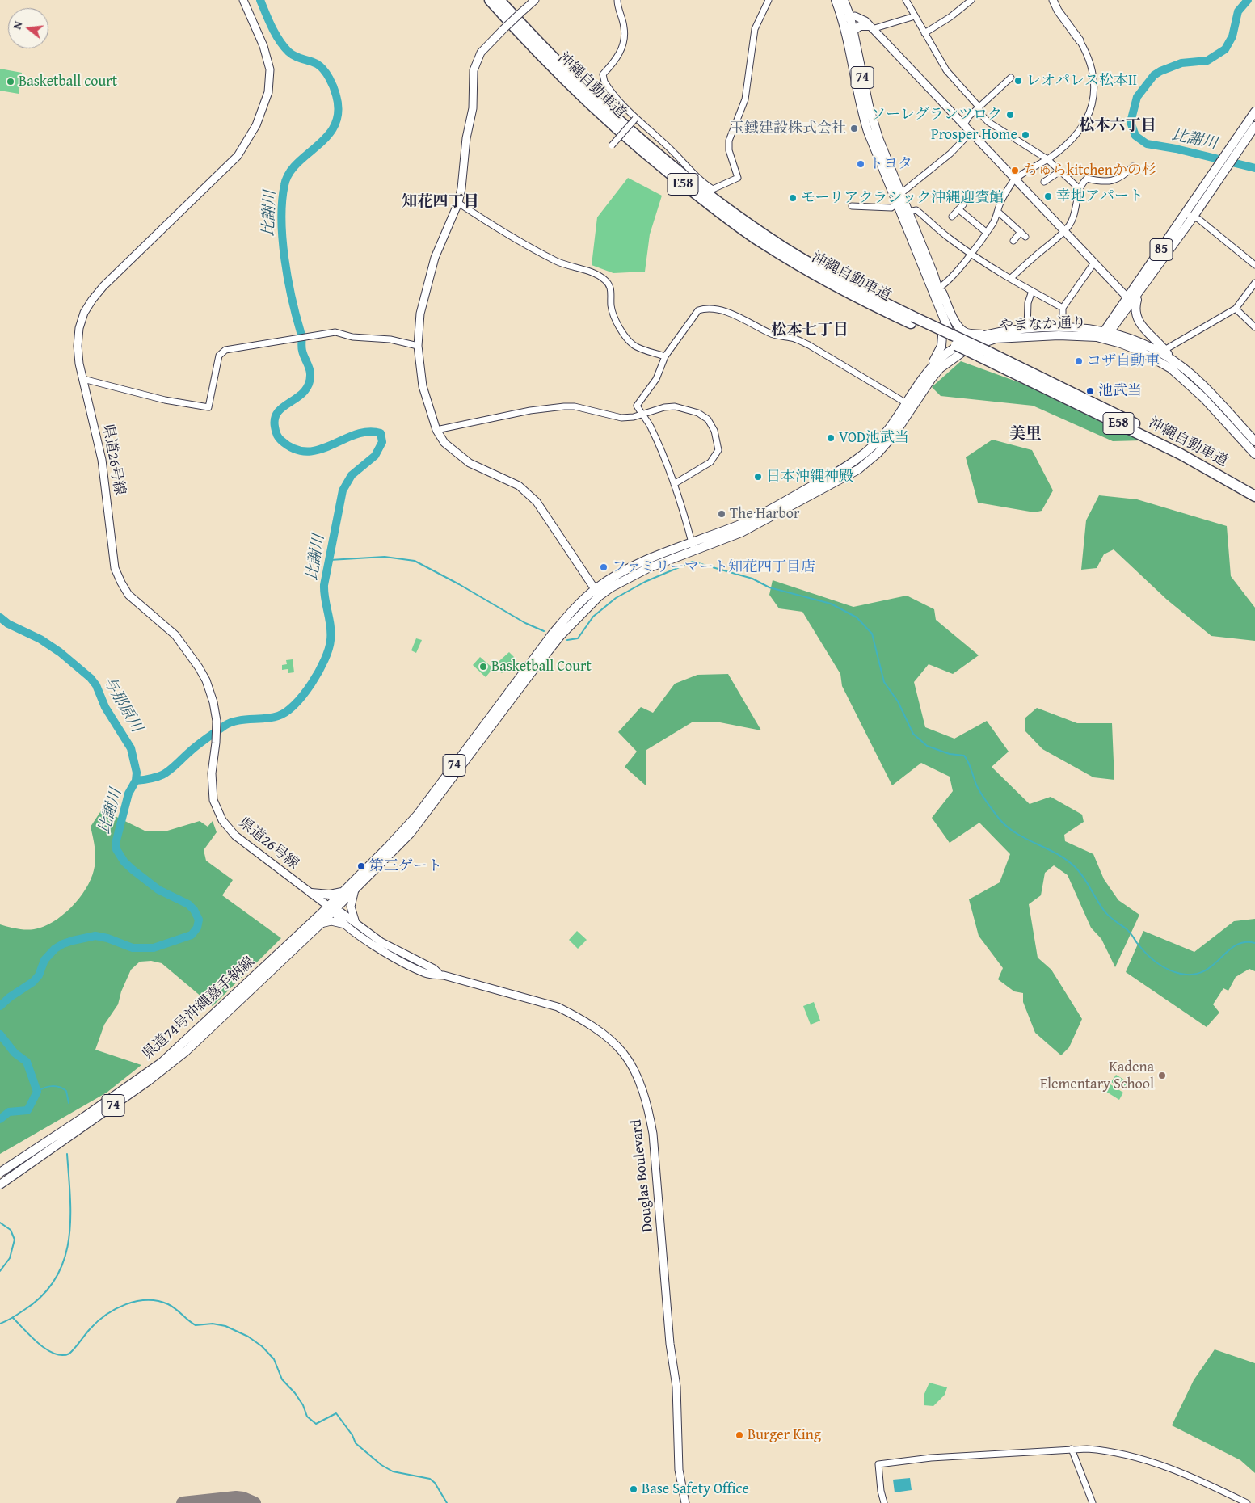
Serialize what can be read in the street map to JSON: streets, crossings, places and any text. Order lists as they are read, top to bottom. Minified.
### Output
{"streets":{"highway":["沖縄自動車道","E58"],"main road":["74","85","やまなか通り","県道74号沖縄嘉手納線"],"street":["県道26号線","Douglas Boulevard"]},"crossings":[["74","やまなか通り"],["74","県道74号沖縄嘉手納線"],["85","やまなか通り"],["やまなか通り","県道74号沖縄嘉手納線"],["県道26号線","県道74号沖縄嘉手納線"],["県道26号線","Douglas Boulevard"],["県道74号沖縄嘉手納線","Douglas Boulevard"]],"districts":["松本六丁目","知花四丁目","松本七丁目","美里"],"water":["比謝川","与那原川"],"places":["レオパレス松本Ⅱ","Basketball court","ソーレグランツロク","玉鐵建設株式会社","Prosper Home","トヨタ","ちゅらkitchenかの杉","幸地アパート","モーリアクラシック沖縄迎賓館","コザ自動車","池武当","VOD池武当","日本沖縄神殿","The Harbor","ファミリーマート知花四丁目店","Basketball Court","第三ゲート","Kadena Elementary School","Burger King","Base Safety Office"],"north":"left"}
